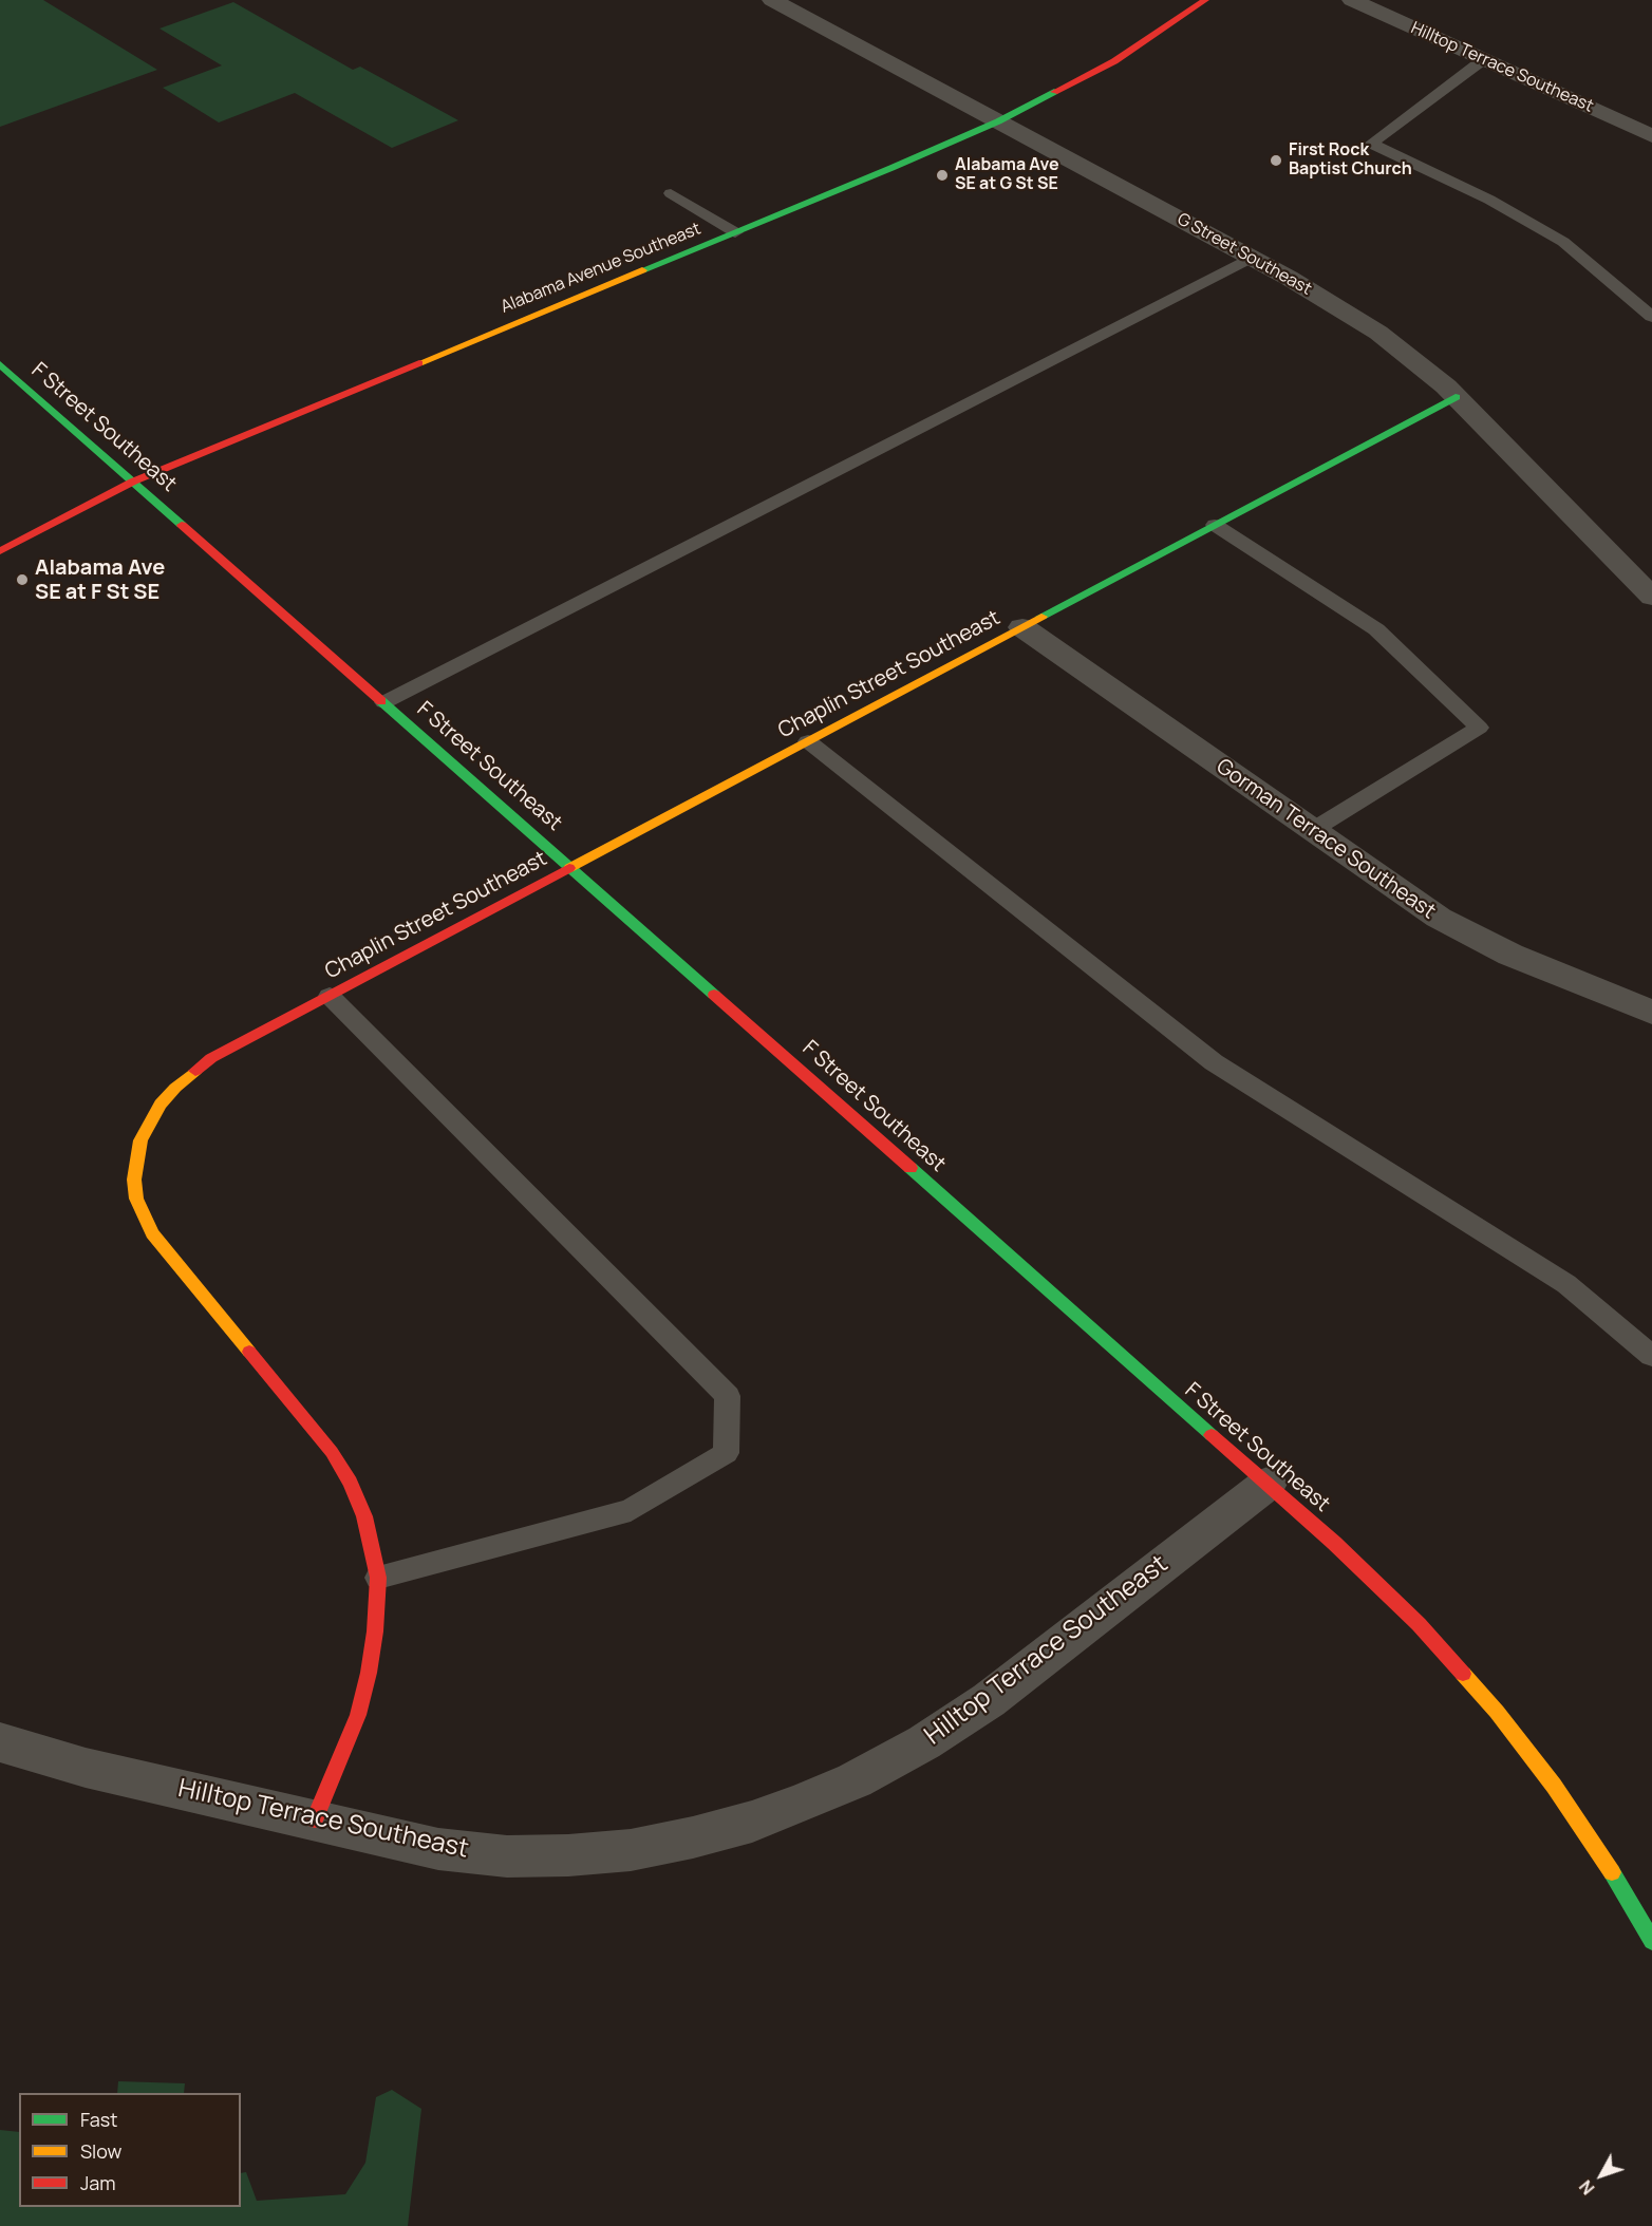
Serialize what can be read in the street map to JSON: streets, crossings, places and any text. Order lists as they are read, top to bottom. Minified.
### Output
{"streets":{"street":["Hilltop Terrace Southeast","G Street Southeast","Alabama Avenue Southeast","F Street Southeast","Chaplin Street Southeast","Gorman Terrace Southeast"]},"crossings":[["Hilltop Terrace Southeast","F Street Southeast"],["Hilltop Terrace Southeast","Chaplin Street Southeast"],["G Street Southeast","Alabama Avenue Southeast"],["G Street Southeast","Chaplin Street Southeast"],["Alabama Avenue Southeast","F Street Southeast"],["F Street Southeast","Chaplin Street Southeast"],["Chaplin Street Southeast","Gorman Terrace Southeast"]],"places":["First Rock Baptist Church","Alabama Ave SE at G St SE","Alabama Ave SE at F St SE"],"legend":["Fast","Slow","Jam"],"north":"bottom left"}
